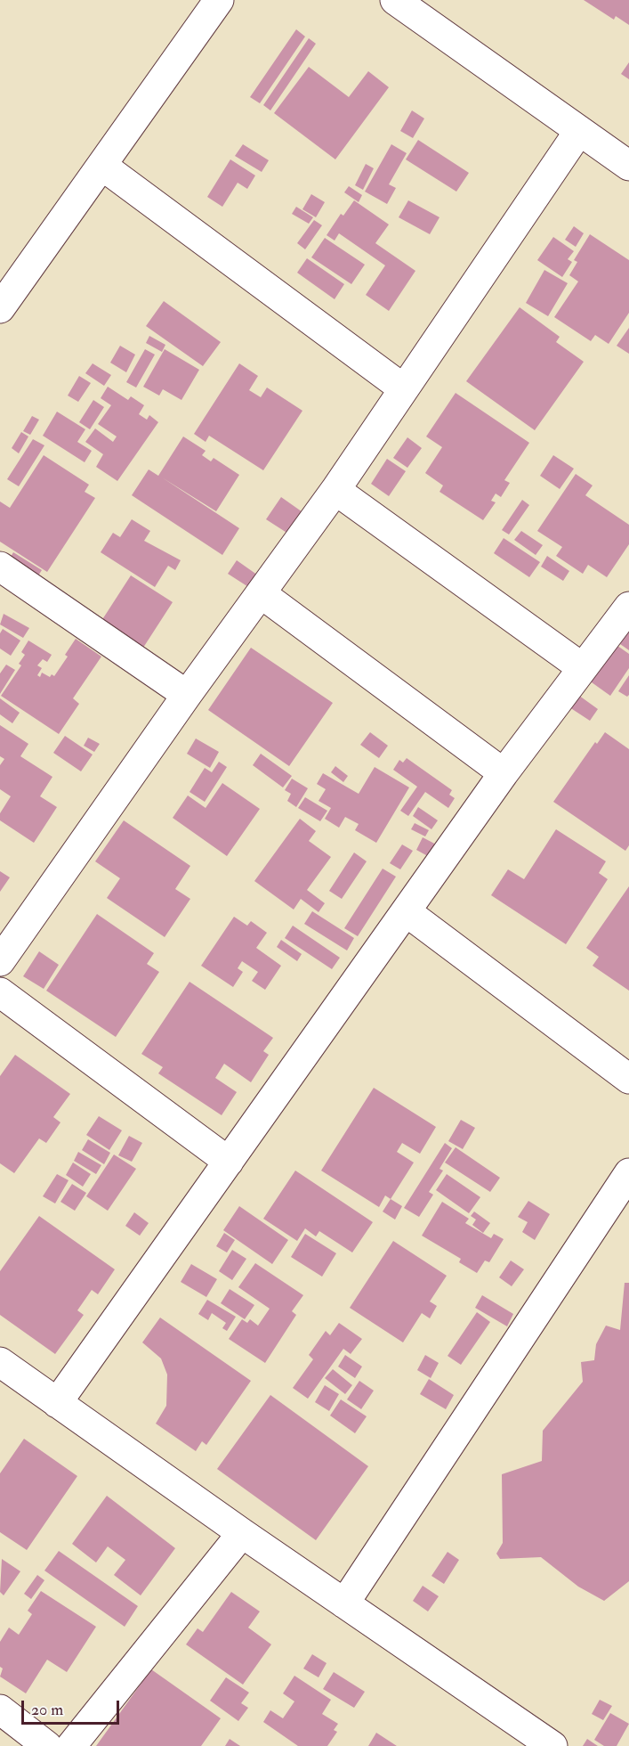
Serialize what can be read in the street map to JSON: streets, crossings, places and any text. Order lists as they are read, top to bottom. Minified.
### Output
{"scale_bar":"20 m"}
